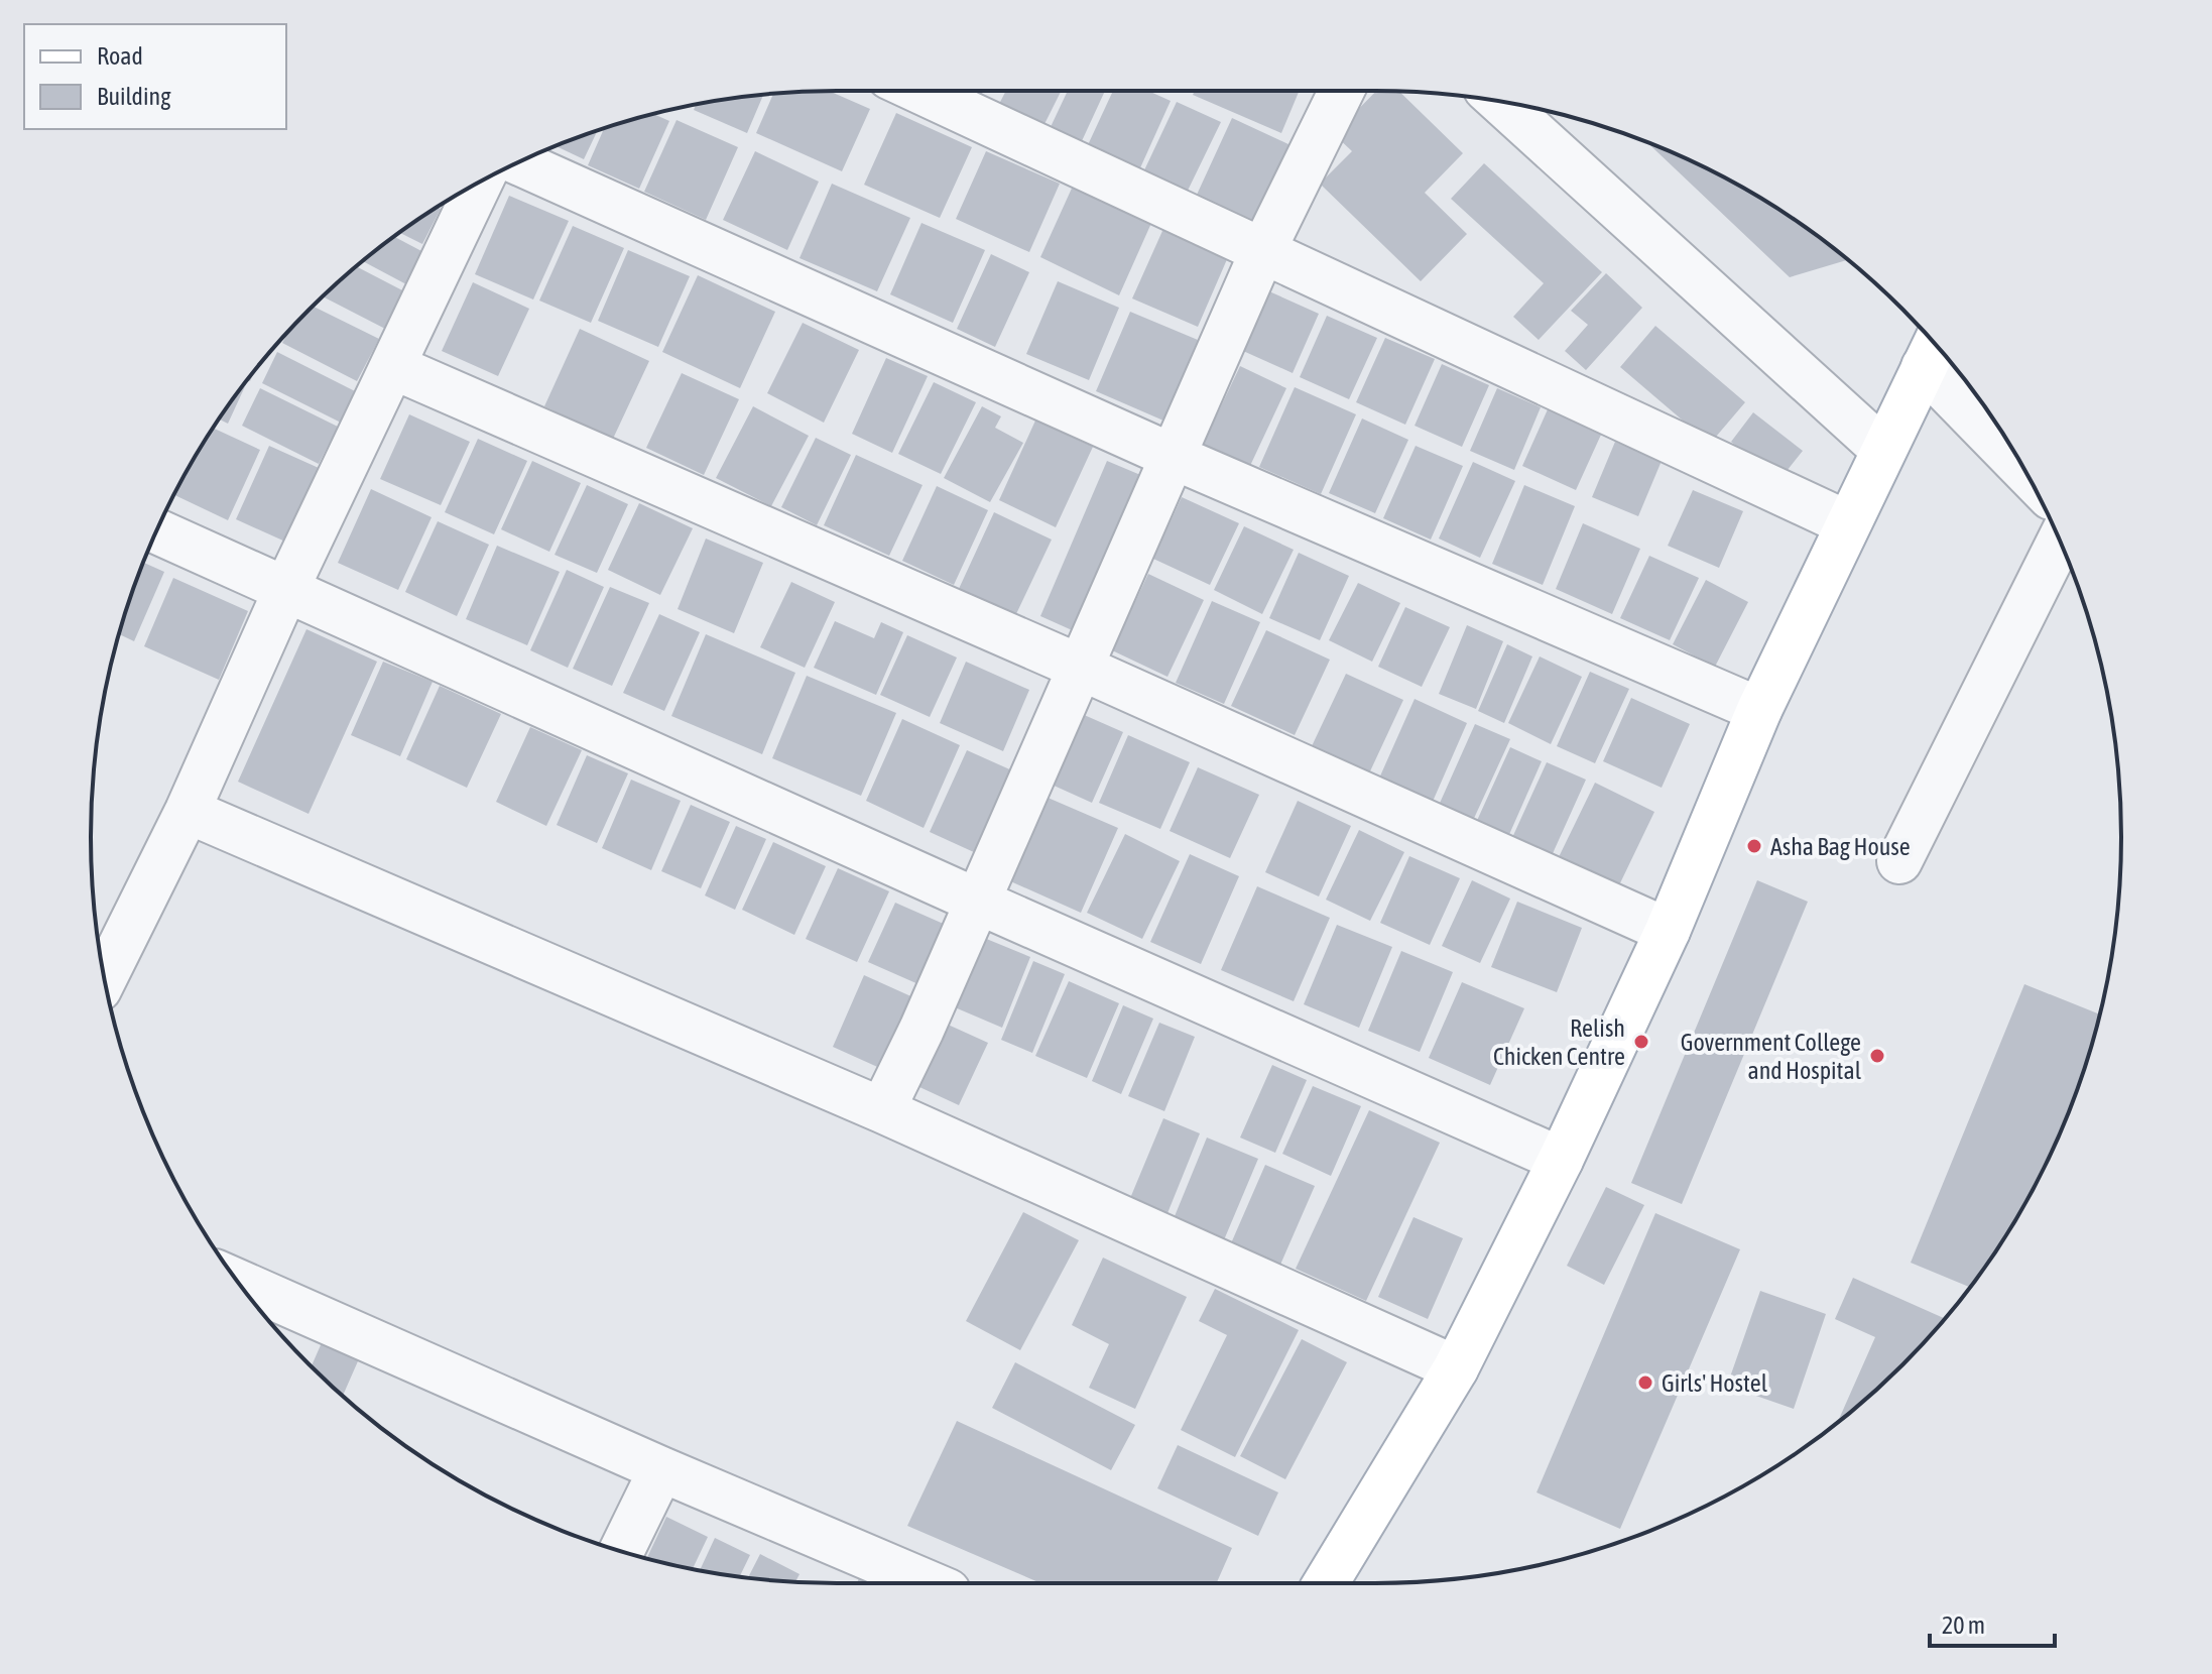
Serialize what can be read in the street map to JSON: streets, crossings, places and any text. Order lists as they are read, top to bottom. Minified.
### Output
{"places":["Asha Bag House","Relish Chicken Centre","Government College and Hospital","Girls' Hostel"],"legend":["Road","Building"],"scale_bar":"20 m"}
